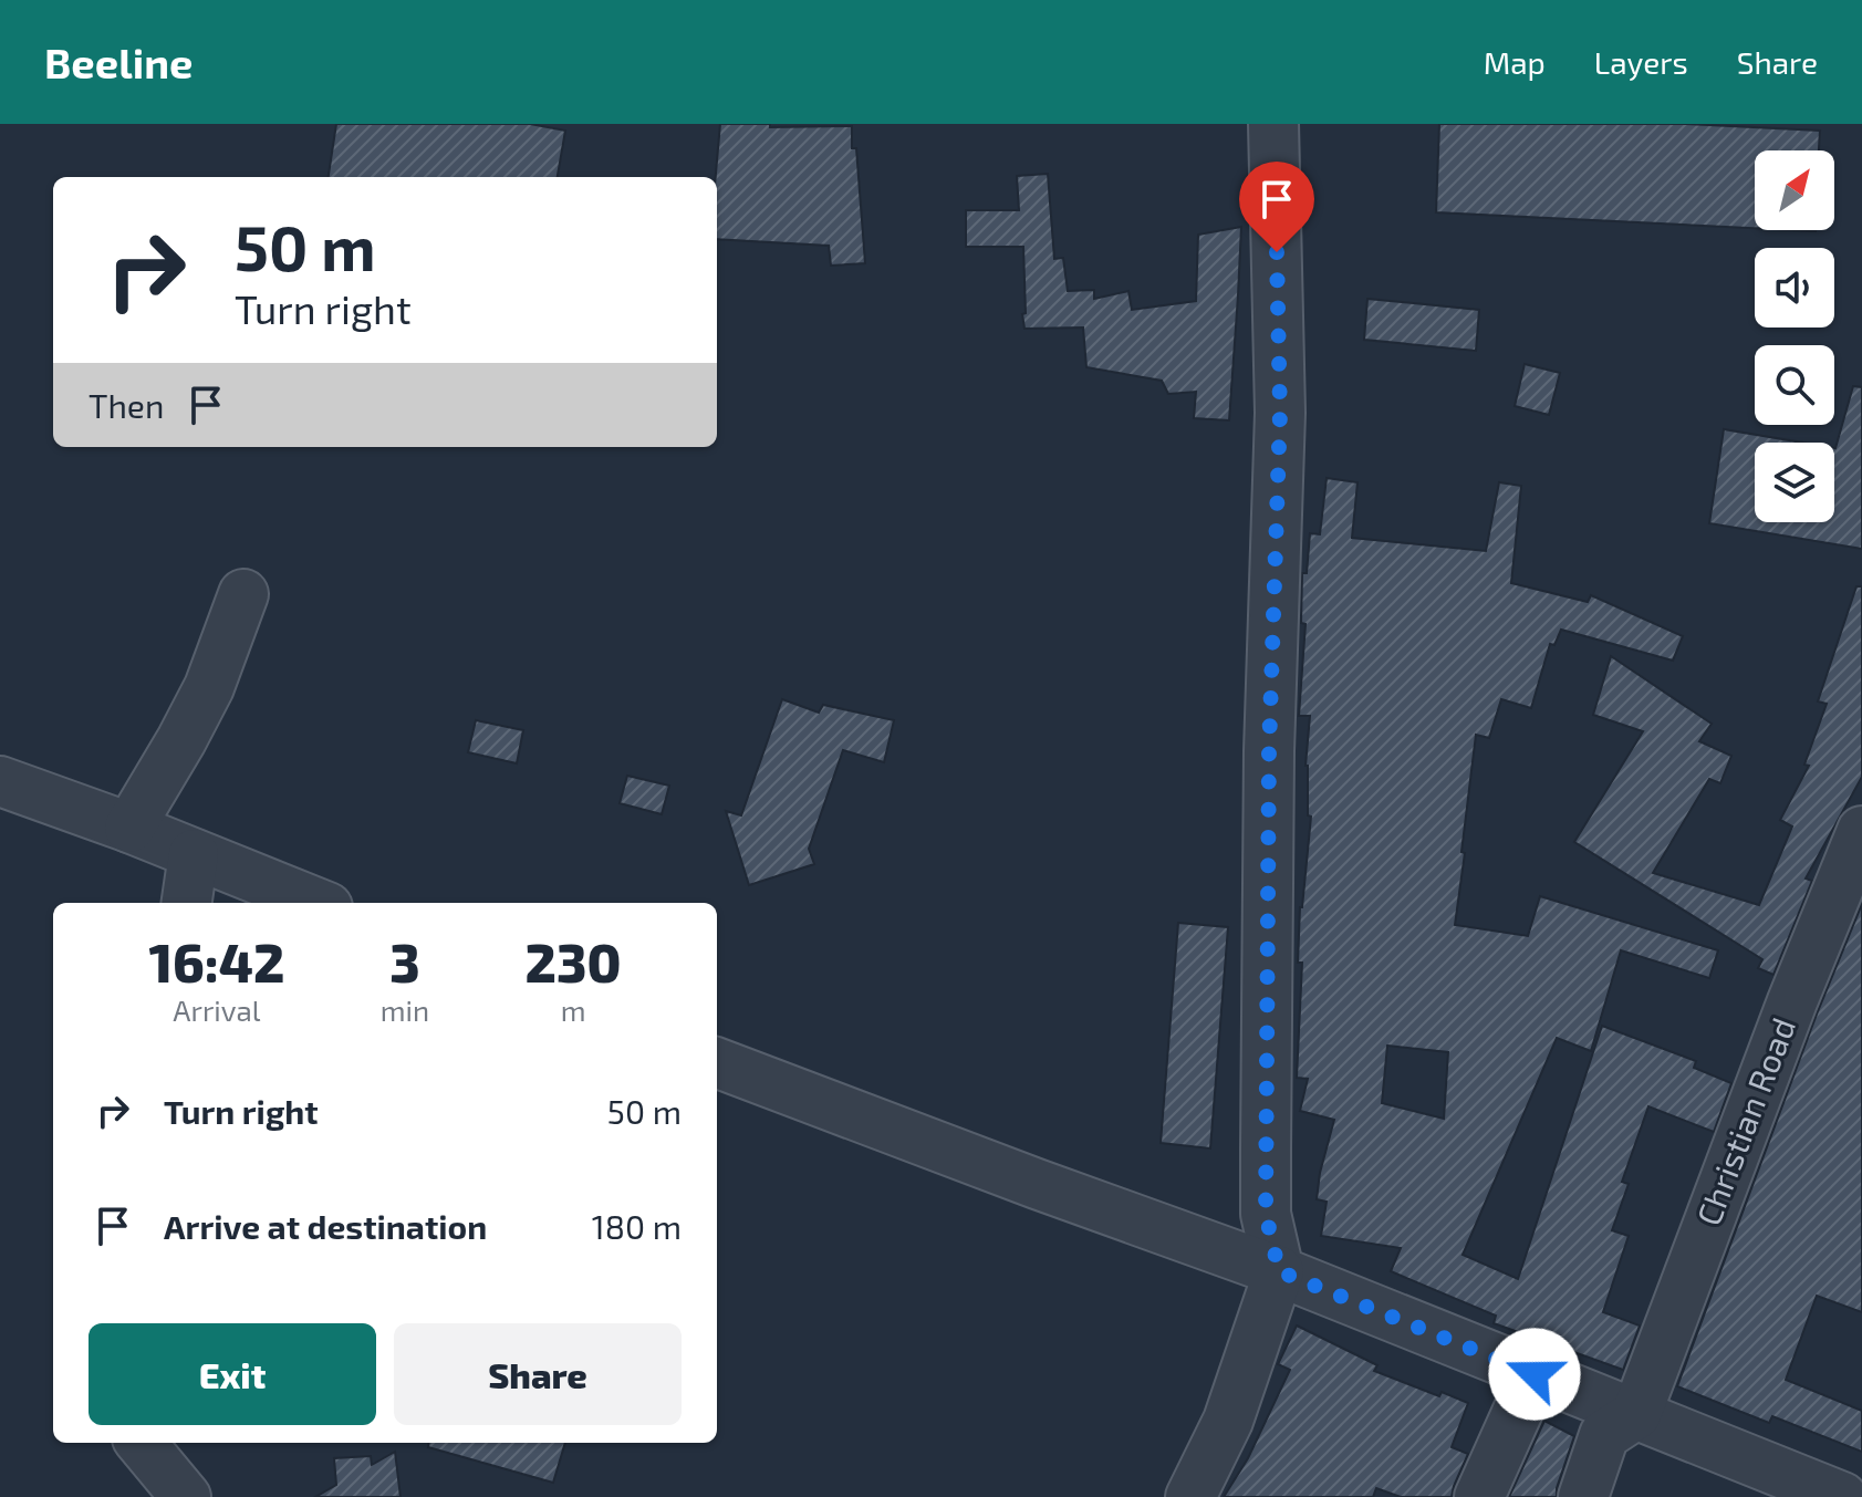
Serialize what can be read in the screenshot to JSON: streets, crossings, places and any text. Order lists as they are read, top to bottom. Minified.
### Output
{"streets":{"street":["Christian Road"]},"north":"top right","page":{"header":"Beeline","nav":["Map","Layers","Share"],"turn":["50 m","Turn right"],"then":"Then","eta":["16:42","Arrival","3","min","230","m"],"list":[{"name":"Turn right","value":"50 m"},{"name":"Arrive at destination","value":"180 m"}],"buttons":["Exit","Share"]}}
